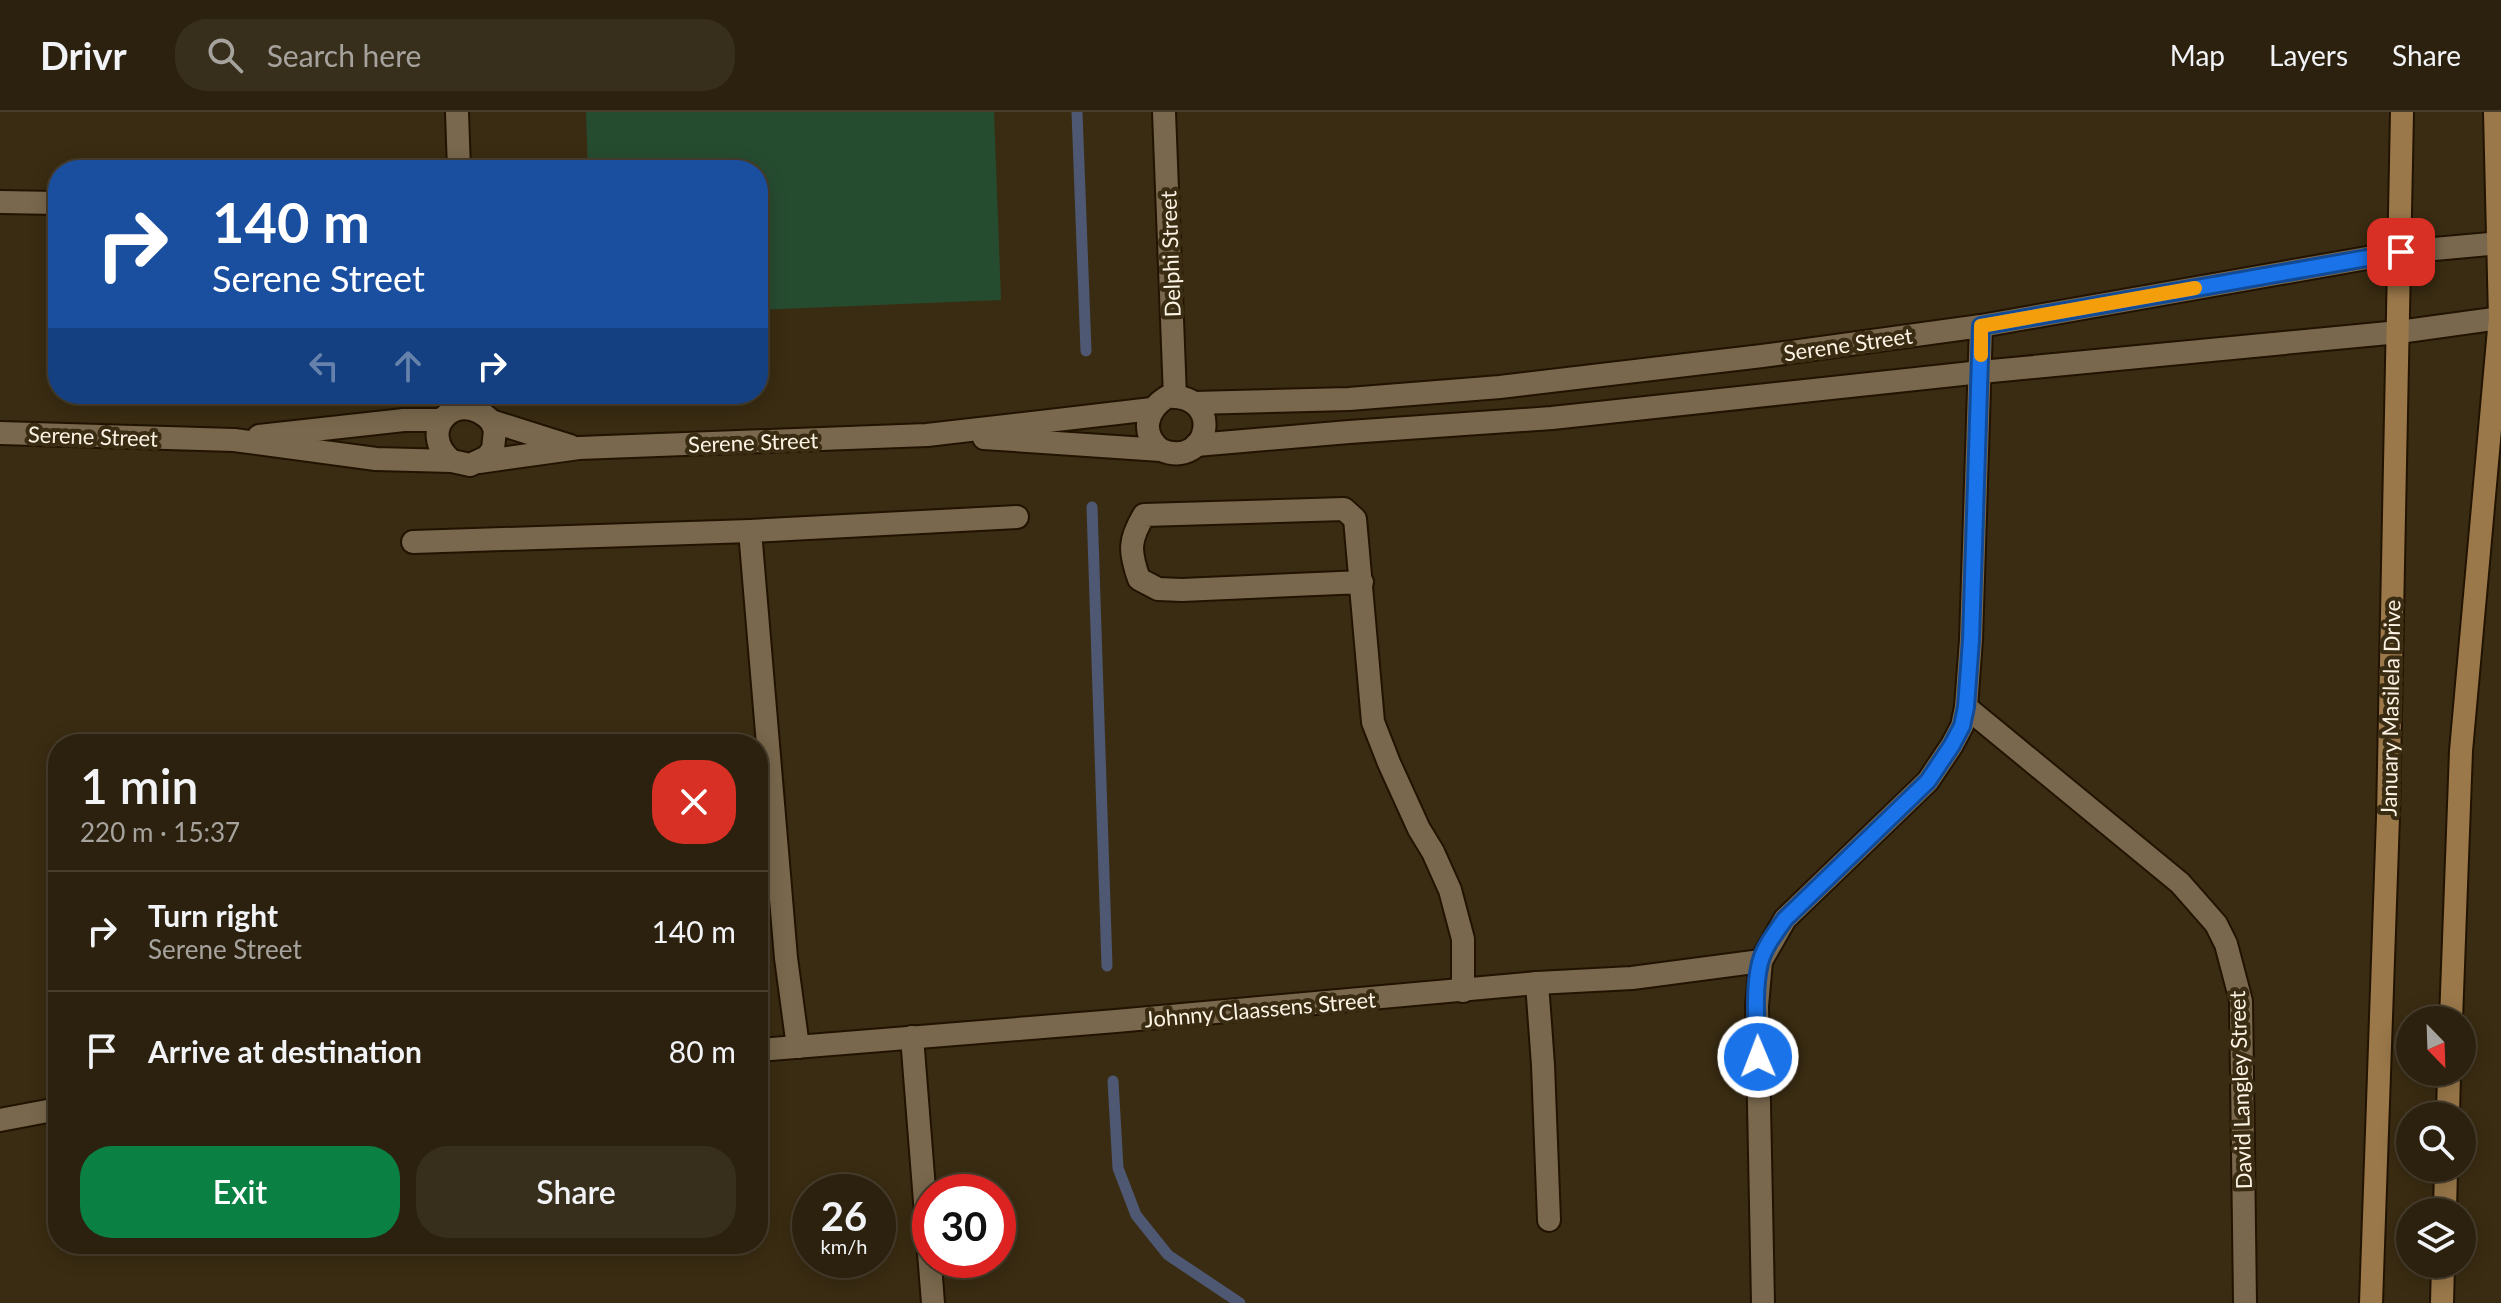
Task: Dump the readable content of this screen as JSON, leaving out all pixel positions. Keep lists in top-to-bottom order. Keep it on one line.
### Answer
{"streets":{"main road":["January Masilela Drive"],"street":["Delphi Street","Serene Street","Johnny Claassens Street","David Langley Street"]},"crossings":[["Delphi Street","Serene Street"],["Serene Street","January Masilela Drive"]],"north":"bottom right","page":{"header":"Drivr","search":"Search here","nav":["Map","Layers","Share"],"turn":["140 m","Serene Street"],"heading":["1 min","220 m · 15:37"],"list":[{"name":"Turn right","note":"Serene Street","value":"140 m"},{"name":"Arrive at destination","value":"80 m"}],"buttons":["Exit","Share"],"speed":"26 km/h","limit":"30"}}
